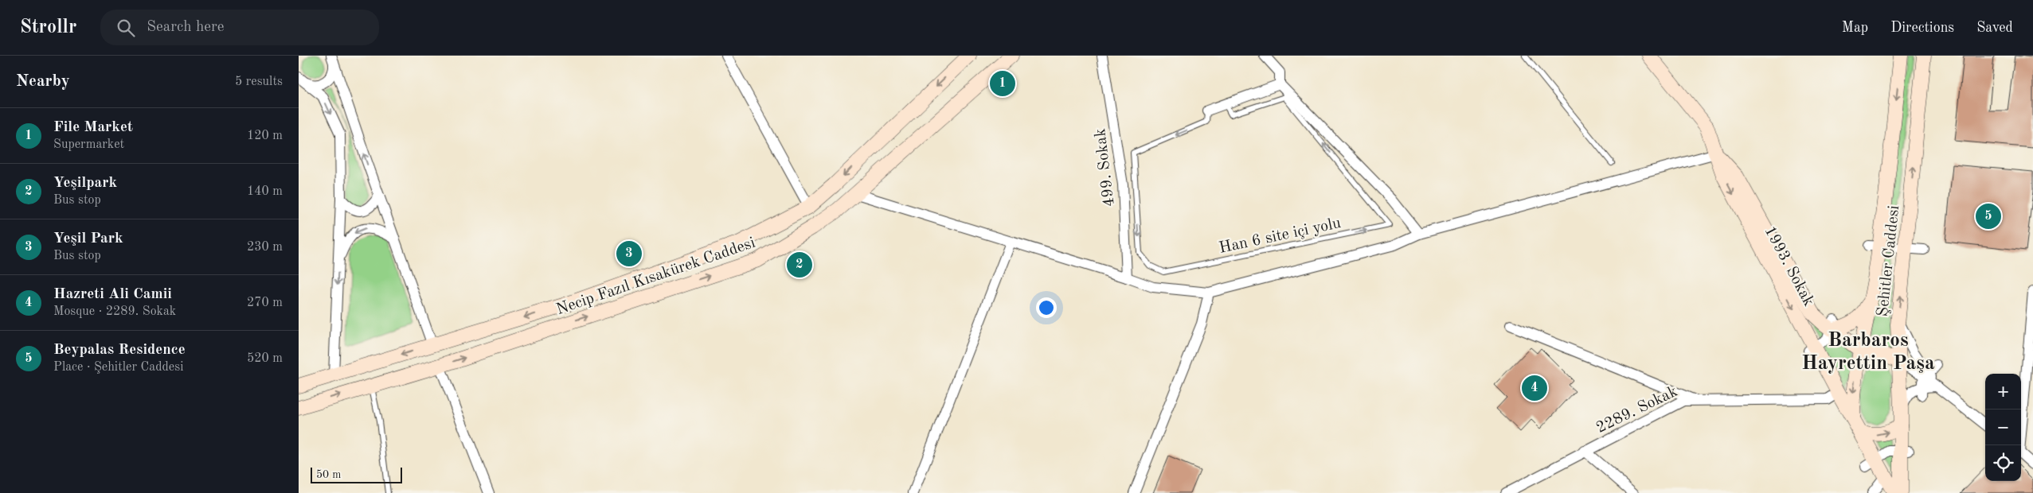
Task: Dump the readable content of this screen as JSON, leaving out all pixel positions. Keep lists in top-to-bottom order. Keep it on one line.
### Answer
{"streets":{"main road":["Şehitler Caddesi","1993. Sokak","Necip Fazıl Kısakürek Caddesi"],"street":["499. Sokak","2289. Sokak"],"lane":["Han 6 site içi yolu"]},"crossings":[["Şehitler Caddesi","1993. Sokak"],["1993. Sokak","2289. Sokak"]],"districts":["Barbaros Hayrettin Paşa"],"scale_bar":"50 m","page":{"header":"Strollr","search":"Search here","nav":["Map","Directions","Saved"],"heading":["Nearby","5 results"],"pins":["1","5","3","2","4"],"list":[{"mark":"1","name":"File Market","note":"Supermarket","value":"120 m"},{"mark":"2","name":"Yeşilpark","note":"Bus stop","value":"140 m"},{"mark":"3","name":"Yeşil Park","note":"Bus stop","value":"230 m"},{"mark":"4","name":"Hazreti Ali Camii","note":"Mosque · 2289. Sokak","value":"270 m"},{"mark":"5","name":"Beypalas Residence","note":"Place · Şehitler Caddesi","value":"520 m"}],"map_buttons":["+","−"],"scale":"50 m"}}
